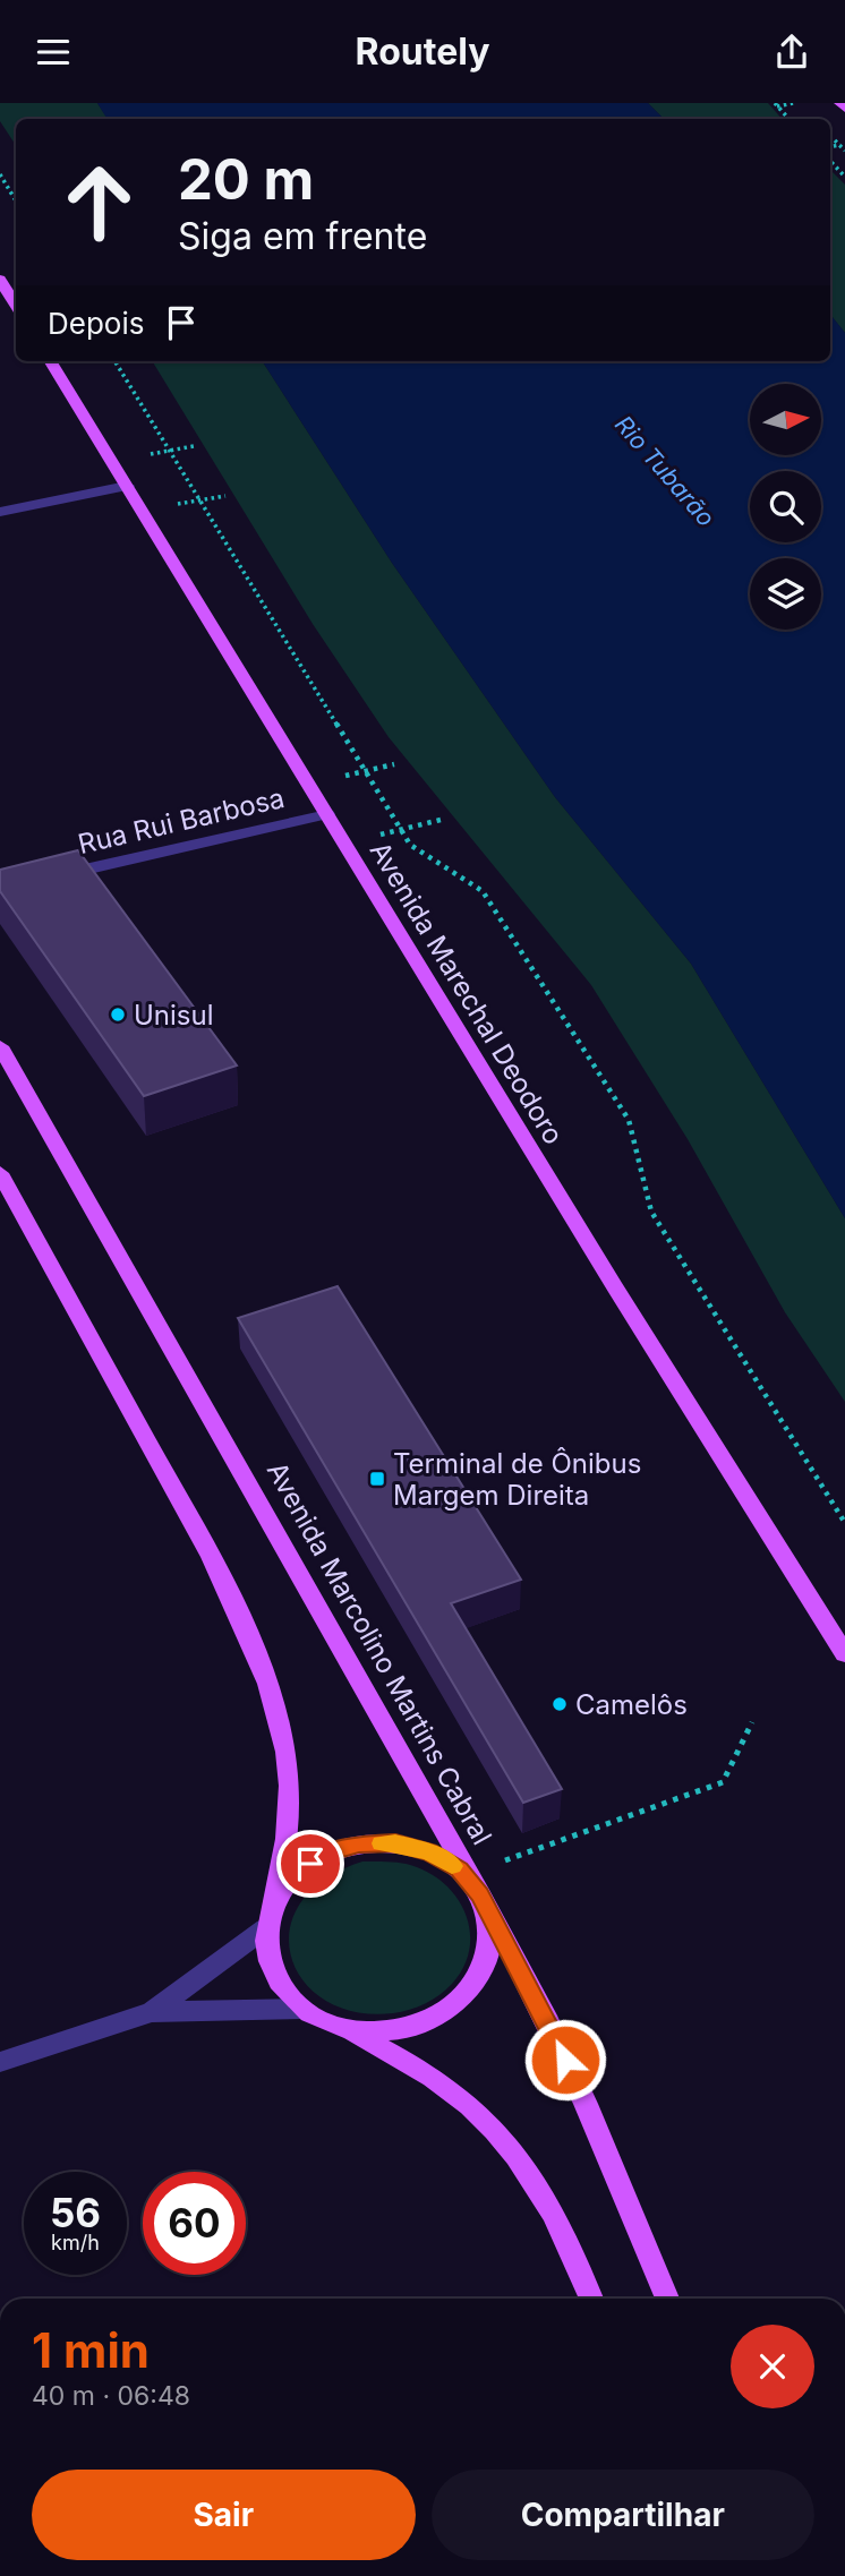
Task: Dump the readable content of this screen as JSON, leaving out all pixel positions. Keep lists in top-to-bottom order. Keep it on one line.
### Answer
{"streets":{"main road":["Avenida Marechal Deodoro","Avenida Marcolino Martins Cabral"],"street":["Rua Rui Barbosa"]},"crossings":[["Rua Rui Barbosa","Avenida Marechal Deodoro"]],"water":["Rio Tubarão"],"places":{"other":["Unisul","Camelôs"],"transit":["Terminal de Ônibus Margem Direita"]},"north":"right","page":{"header":"Routely","turn":["20 m","Siga em frente"],"then":"Depois","speed":"56 km/h","limit":"60","heading":["1 min","40 m · 06:48"],"buttons":["Sair","Compartilhar"]}}
